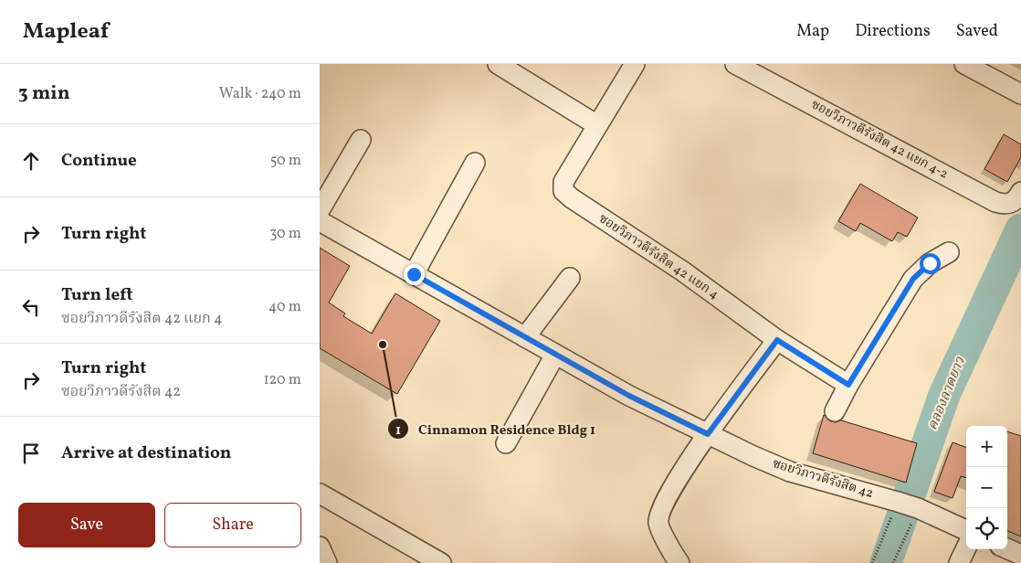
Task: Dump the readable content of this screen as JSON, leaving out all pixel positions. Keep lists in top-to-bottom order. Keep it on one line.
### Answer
{"streets":{"street":["ซอยวิภาวดีรังสิต 42 แยก 4-2","ซอยวิภาวดีรังสิต 42 แยก 4","ซอยวิภาวดีรังสิต 42"]},"water":["คลองลาดยาว"],"places":["Cinnamon Residence Bldg 1"],"page":{"header":"Mapleaf","nav":["Map","Directions","Saved"],"heading":["3 min","Walk · 240 m"],"list":[["Continue","50 m"],["Turn right","30 m"],["Turn left","ซอยวิภาวดีรังสิต 42 แยก 4","40 m"],["Turn right","ซอยวิภาวดีรังสิต 42","120 m"],"Arrive at destination"],"map_buttons":["+","−"],"buttons":["Save","Share"]}}
